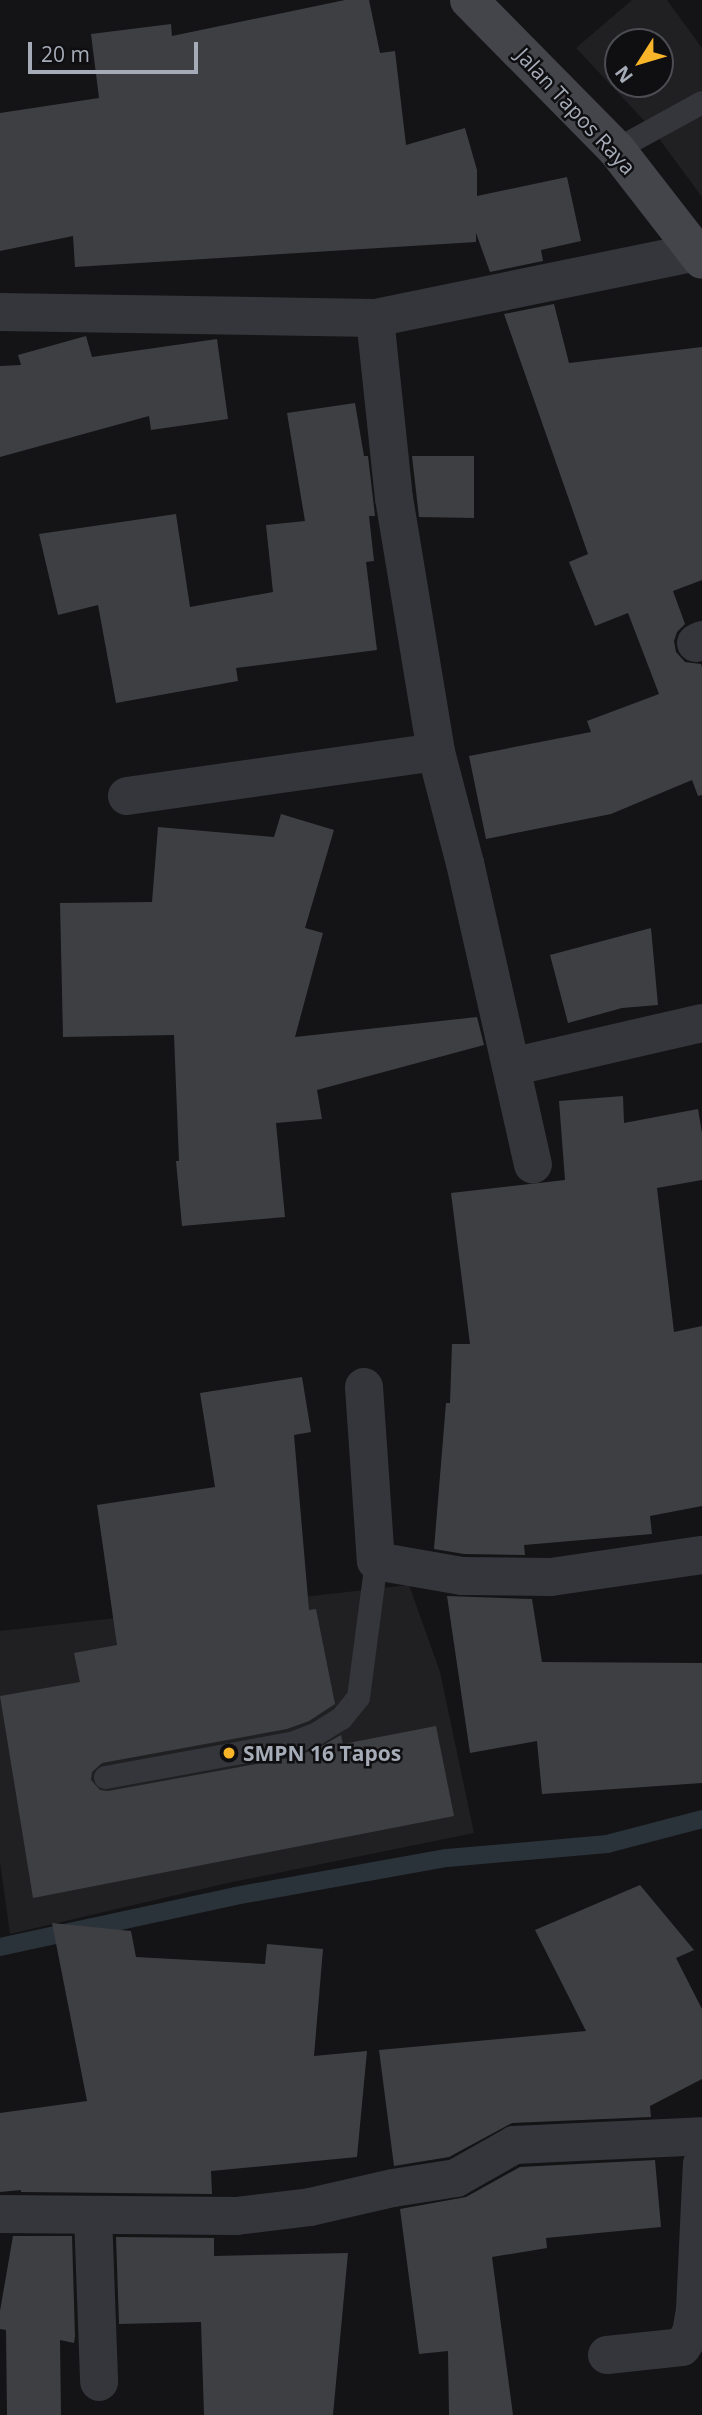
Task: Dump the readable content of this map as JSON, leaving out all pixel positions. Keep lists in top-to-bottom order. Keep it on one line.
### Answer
{"streets":{"main road":["Jalan Tapos Raya"]},"places":["SMPN 16 Tapos"],"scale_bar":"20 m","north":"bottom left"}
